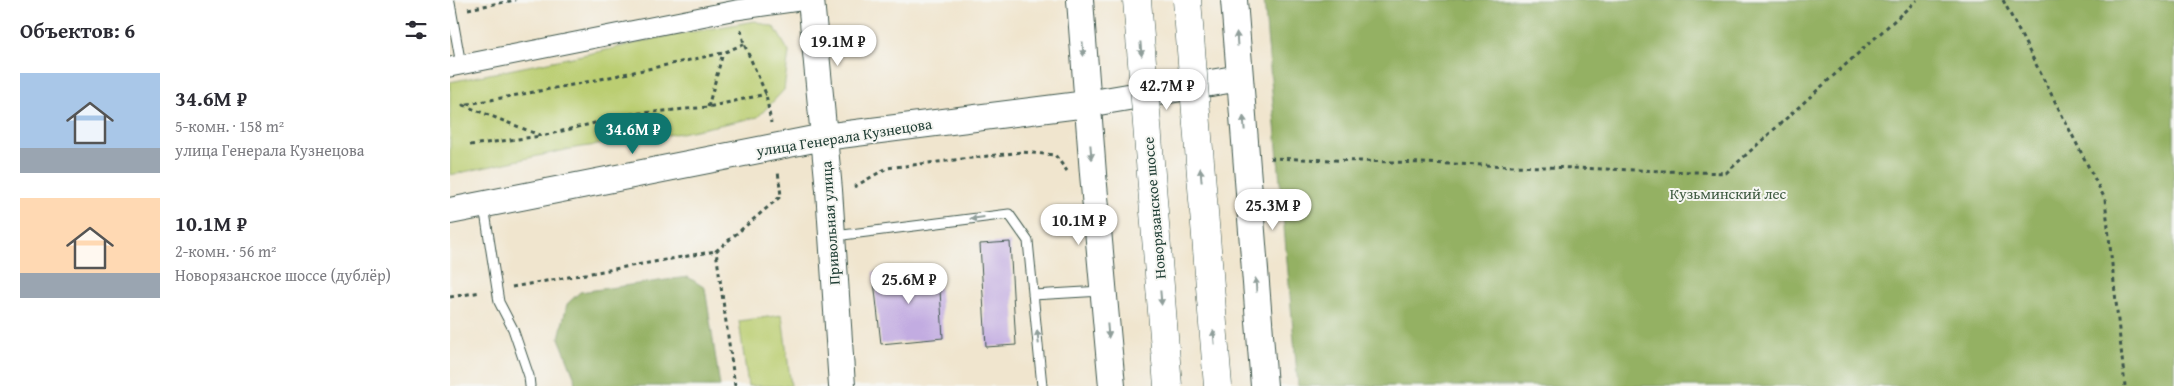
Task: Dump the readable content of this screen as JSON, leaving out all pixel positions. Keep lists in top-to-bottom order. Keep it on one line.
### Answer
{"streets":{"highway":["Новорязанское шоссе"],"main road":["улица Генерала Кузнецова","Привольная улица"]},"crossings":[["улица Генерала Кузнецова","Привольная улица"]],"parks":["Кузьминский лес"],"page":{"heading":"Объектов: 6","price":["19.1M ₽","42.7M ₽","34.6M ₽","25.3M ₽","10.1M ₽","25.6M ₽"],"list":[{"name":"34.6M ₽","note":"5-комн. · 158 m² · улица Генерала Кузнецова"},{"name":"10.1M ₽","note":"2-комн. · 56 m² · Новорязанское шоссе (дублёр)"}]}}
